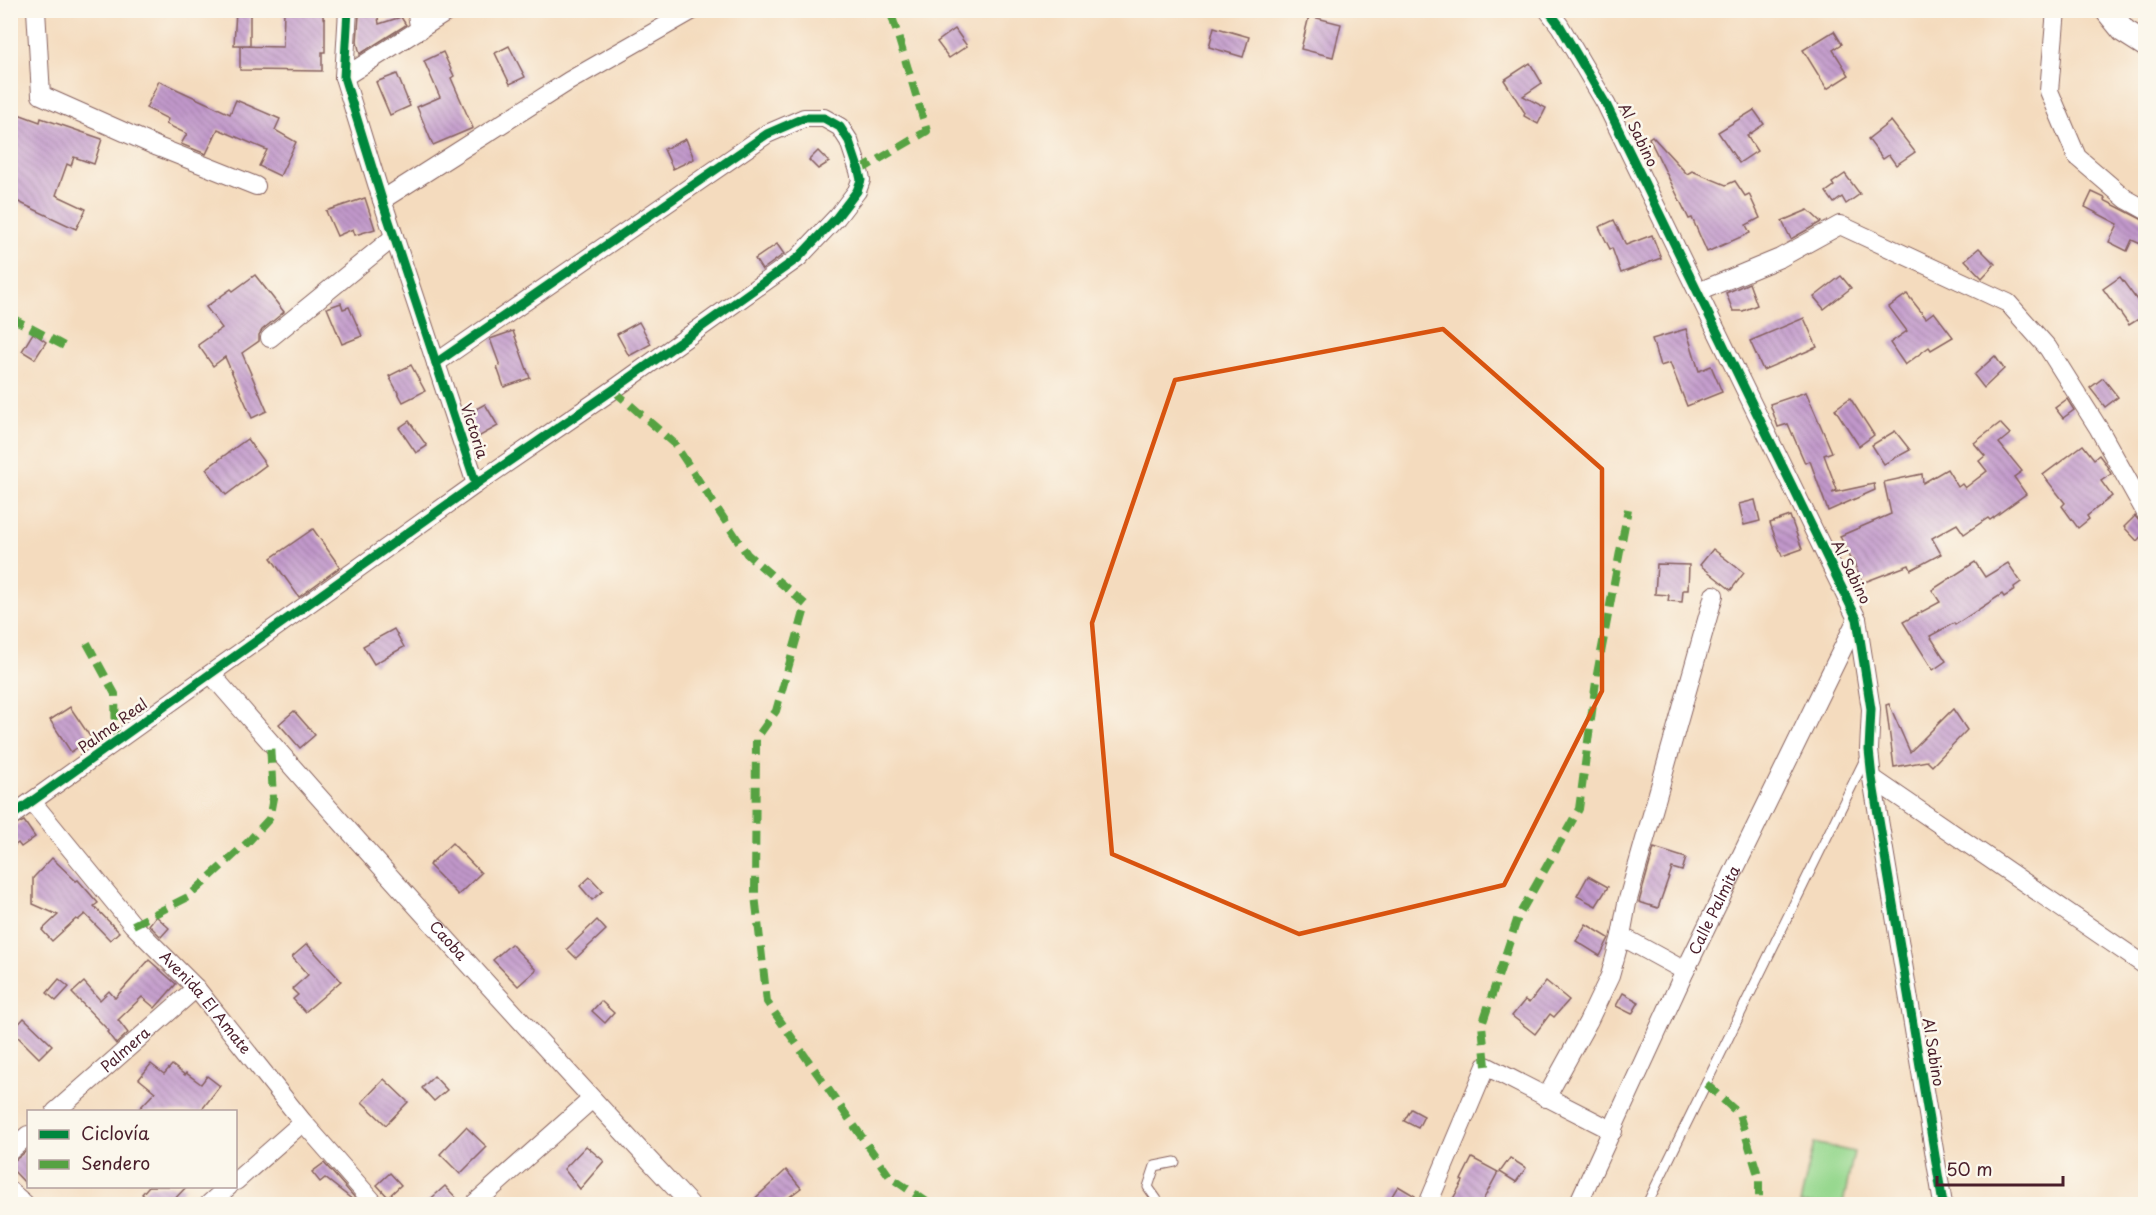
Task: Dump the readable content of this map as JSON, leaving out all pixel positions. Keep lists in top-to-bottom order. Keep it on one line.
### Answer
{"streets":{"street":["Al Sabino","Victoria","Palma Real","Calle Palmita","Caoba","Avenida El Amate","Palmera"]},"crossings":[["Al Sabino","Calle Palmita"],["Palma Real","Caoba"],["Palma Real","Avenida El Amate"],["Avenida El Amate","Palmera"]],"legend":["Ciclovía","Sendero"],"scale_bar":"50 m"}
